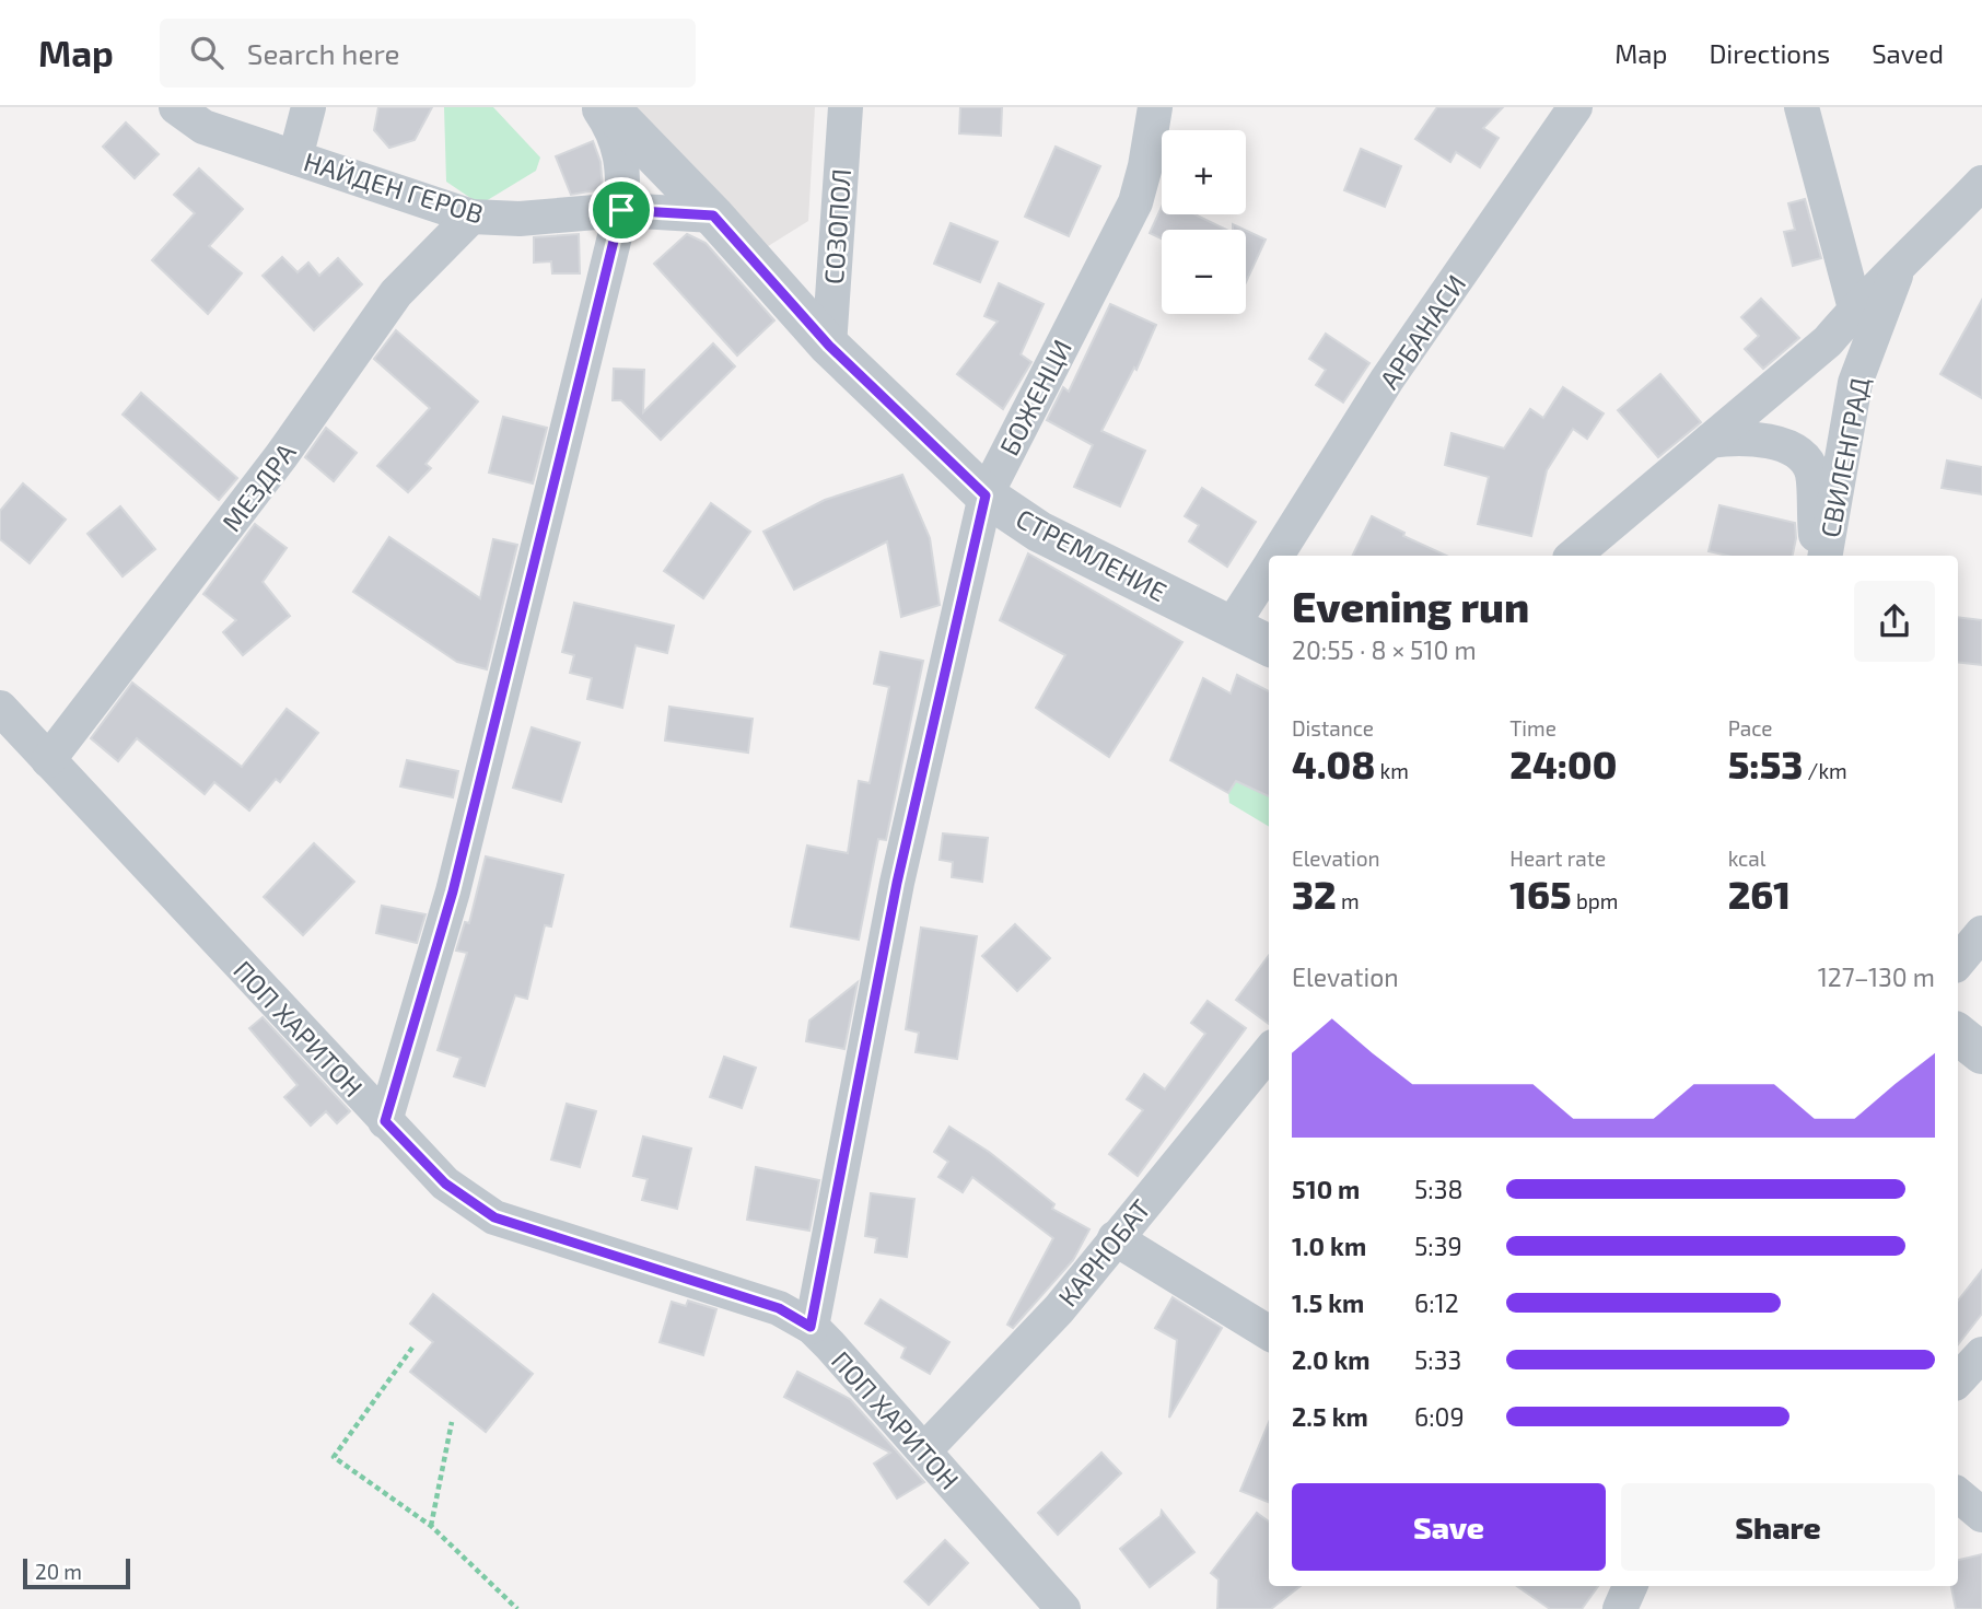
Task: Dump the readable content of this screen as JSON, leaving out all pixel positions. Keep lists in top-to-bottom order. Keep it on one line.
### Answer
{"streets":{"street":["НАЙДЕН ГЕРОВ","СОЗОПОЛ","АРБАНАСИ","БОЖЕНЦИ","СВИЛЕНГРАД","МЕЗДРА","СТРЕМЛЕНИЕ","ПОП ХАРИТОН","КАРНОБАТ"]},"crossings":[["НАЙДЕН ГЕРОВ","МЕЗДРА"],["НАЙДЕН ГЕРОВ","СТРЕМЛЕНИЕ"],["СОЗОПОЛ","СТРЕМЛЕНИЕ"],["АРБАНАСИ","СТРЕМЛЕНИЕ"],["БОЖЕНЦИ","СТРЕМЛЕНИЕ"],["БОЖЕНЦИ","ПОП ХАРИТОН"],["МЕЗДРА","ПОП ХАРИТОН"],["ПОП ХАРИТОН","КАРНОБАТ"]],"scale_bar":"20 m","page":{"header":"Map","search":"Search here","nav":["Map","Directions","Saved"],"map_buttons":["+","−"],"heading":["Evening run","20:55 · 8 × 510 m"],"stats":[["Distance","4.08 km"],["Time","24:00"],["Pace","5:53 /km"],["Elevation","32 m"],["Heart rate","165 bpm"],["kcal","261"]],"chart":["Elevation","127–130 m"],"list":[{"name":"510 m","note":"5:38"},{"name":"1.0 km","note":"5:39"},{"name":"1.5 km","note":"6:12"},{"name":"2.0 km","note":"5:33"},{"name":"2.5 km","note":"6:09"}],"buttons":["Save","Share"],"scale":"20 m"}}
